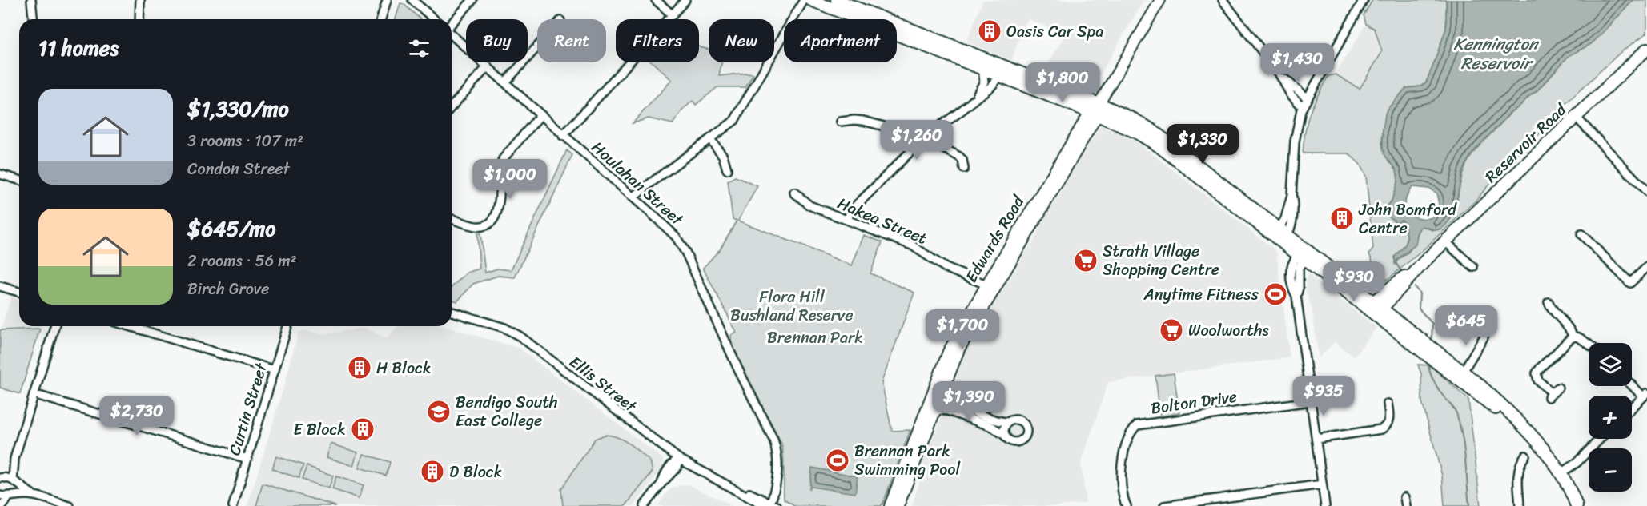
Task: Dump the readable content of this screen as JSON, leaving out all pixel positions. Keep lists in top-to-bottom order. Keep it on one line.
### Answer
{"streets":{"main road":["Reservoir Road"],"street":["Houlahan Street","Hakea Street","Edwards Road","Ellis Street","Bolton Drive","Curtin Street"]},"crossings":[["Houlahan Street","Ellis Street"],["Hakea Street","Edwards Road"]],"water":["Kennington Reservoir"],"parks":["Flora Hill Bushland Reserve","Brennan Park"],"places":{"building":["Oasis Car Spa","John Bomford Centre","H Block","E Block","D Block"],"supermarket":["Strath Village Shopping Centre","Woolworths"],"sports":["Anytime Fitness","Brennan Park Swimming Pool"],"school or university":["Bendigo South East College"]},"page":{"chip":["Buy","Rent","Filters","New","Apartment"],"heading":"11 homes","price":["$1,430","$1,800","$1,260","$1,330","$1,000","$930","$645","$1,700","$935","$1,390","$2,730"],"list":[{"name":"$1,330/mo","note":"3 rooms · 107 m² · Condon Street"},{"name":"$645/mo","note":"2 rooms · 56 m² · Birch Grove"}],"map_buttons":["+","−"]}}
